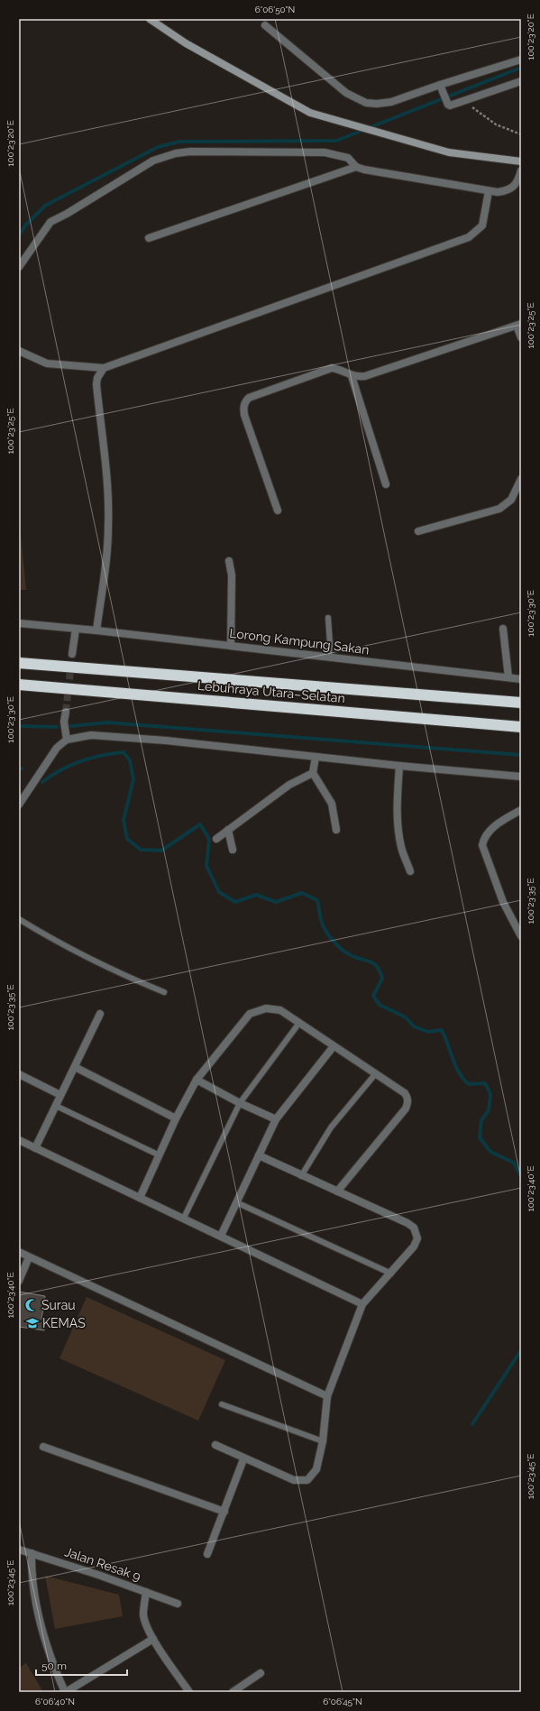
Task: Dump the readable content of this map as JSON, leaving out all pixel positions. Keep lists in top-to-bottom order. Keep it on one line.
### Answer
{"streets":{"highway":["Lebuhraya Utara–Selatan"],"street":["Lorong Kampung Sakan","Jalan Resak 9"]},"places":{"mosque":["Surau"],"school or university":["KEMAS"]},"scale_bar":"50 m","coordinates":["6°06'50\"N","100°23'20\"E","100°23'25\"E","100°23'30\"E","100°23'35\"E","100°23'40\"E","100°23'45\"E","6°06'40\"N","6°06'45\"N"]}
